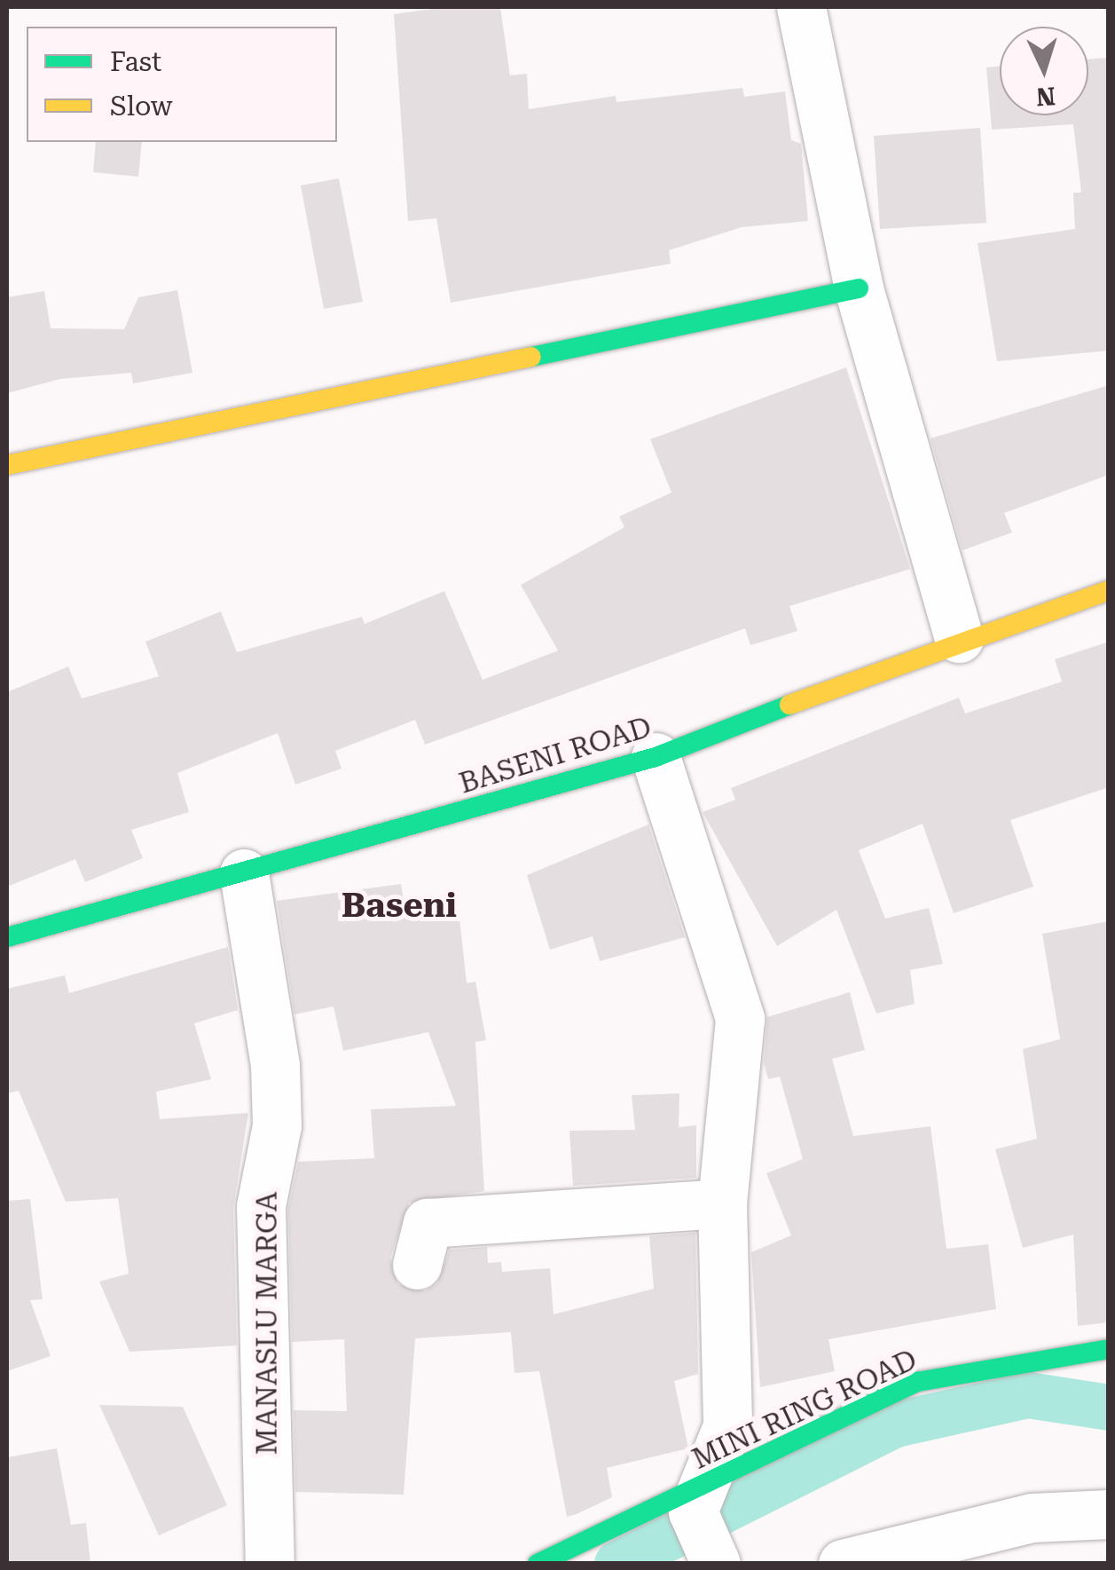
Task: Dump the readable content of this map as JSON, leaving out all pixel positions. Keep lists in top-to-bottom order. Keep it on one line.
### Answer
{"streets":{"street":["BASENI ROAD","MANASLU MARGA","MINI RING ROAD"]},"crossings":[["BASENI ROAD","MANASLU MARGA"]],"districts":["Baseni"],"legend":["Fast","Slow"],"north":"bottom"}
